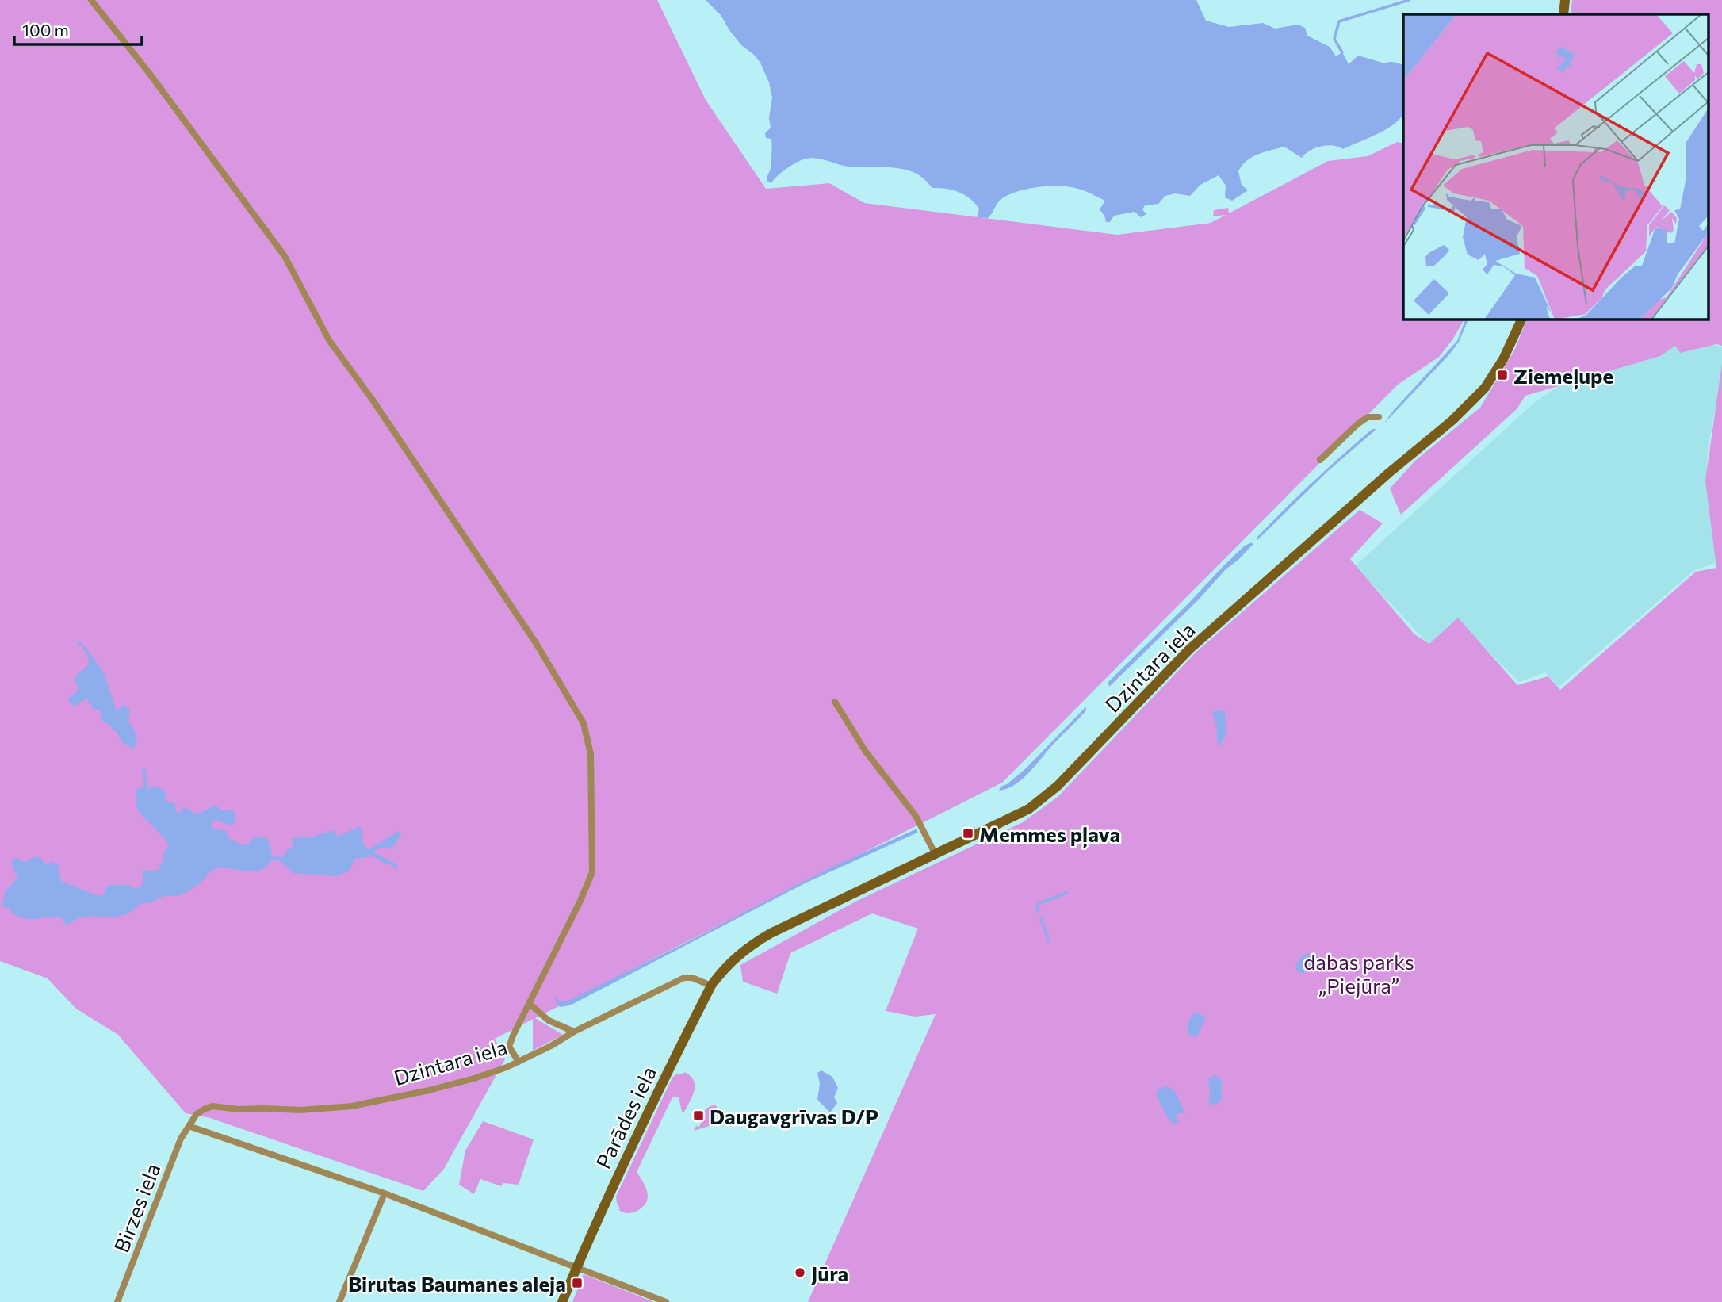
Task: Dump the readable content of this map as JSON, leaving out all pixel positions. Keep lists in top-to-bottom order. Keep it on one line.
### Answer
{"streets":{"street":["Dzintara iela","Parādes iela","Birzes iela"]},"crossings":[["Dzintara iela","Parādes iela"],["Dzintara iela","Birzes iela"]],"parks":["dabas parks „Piejūra”"],"places":{"transit":["Ziemeļupe","Memmes pļava","Daugavgrīvas D/P","Birutas Baumanes aleja"],"other":["Jūra"]},"scale_bar":"100 m"}
